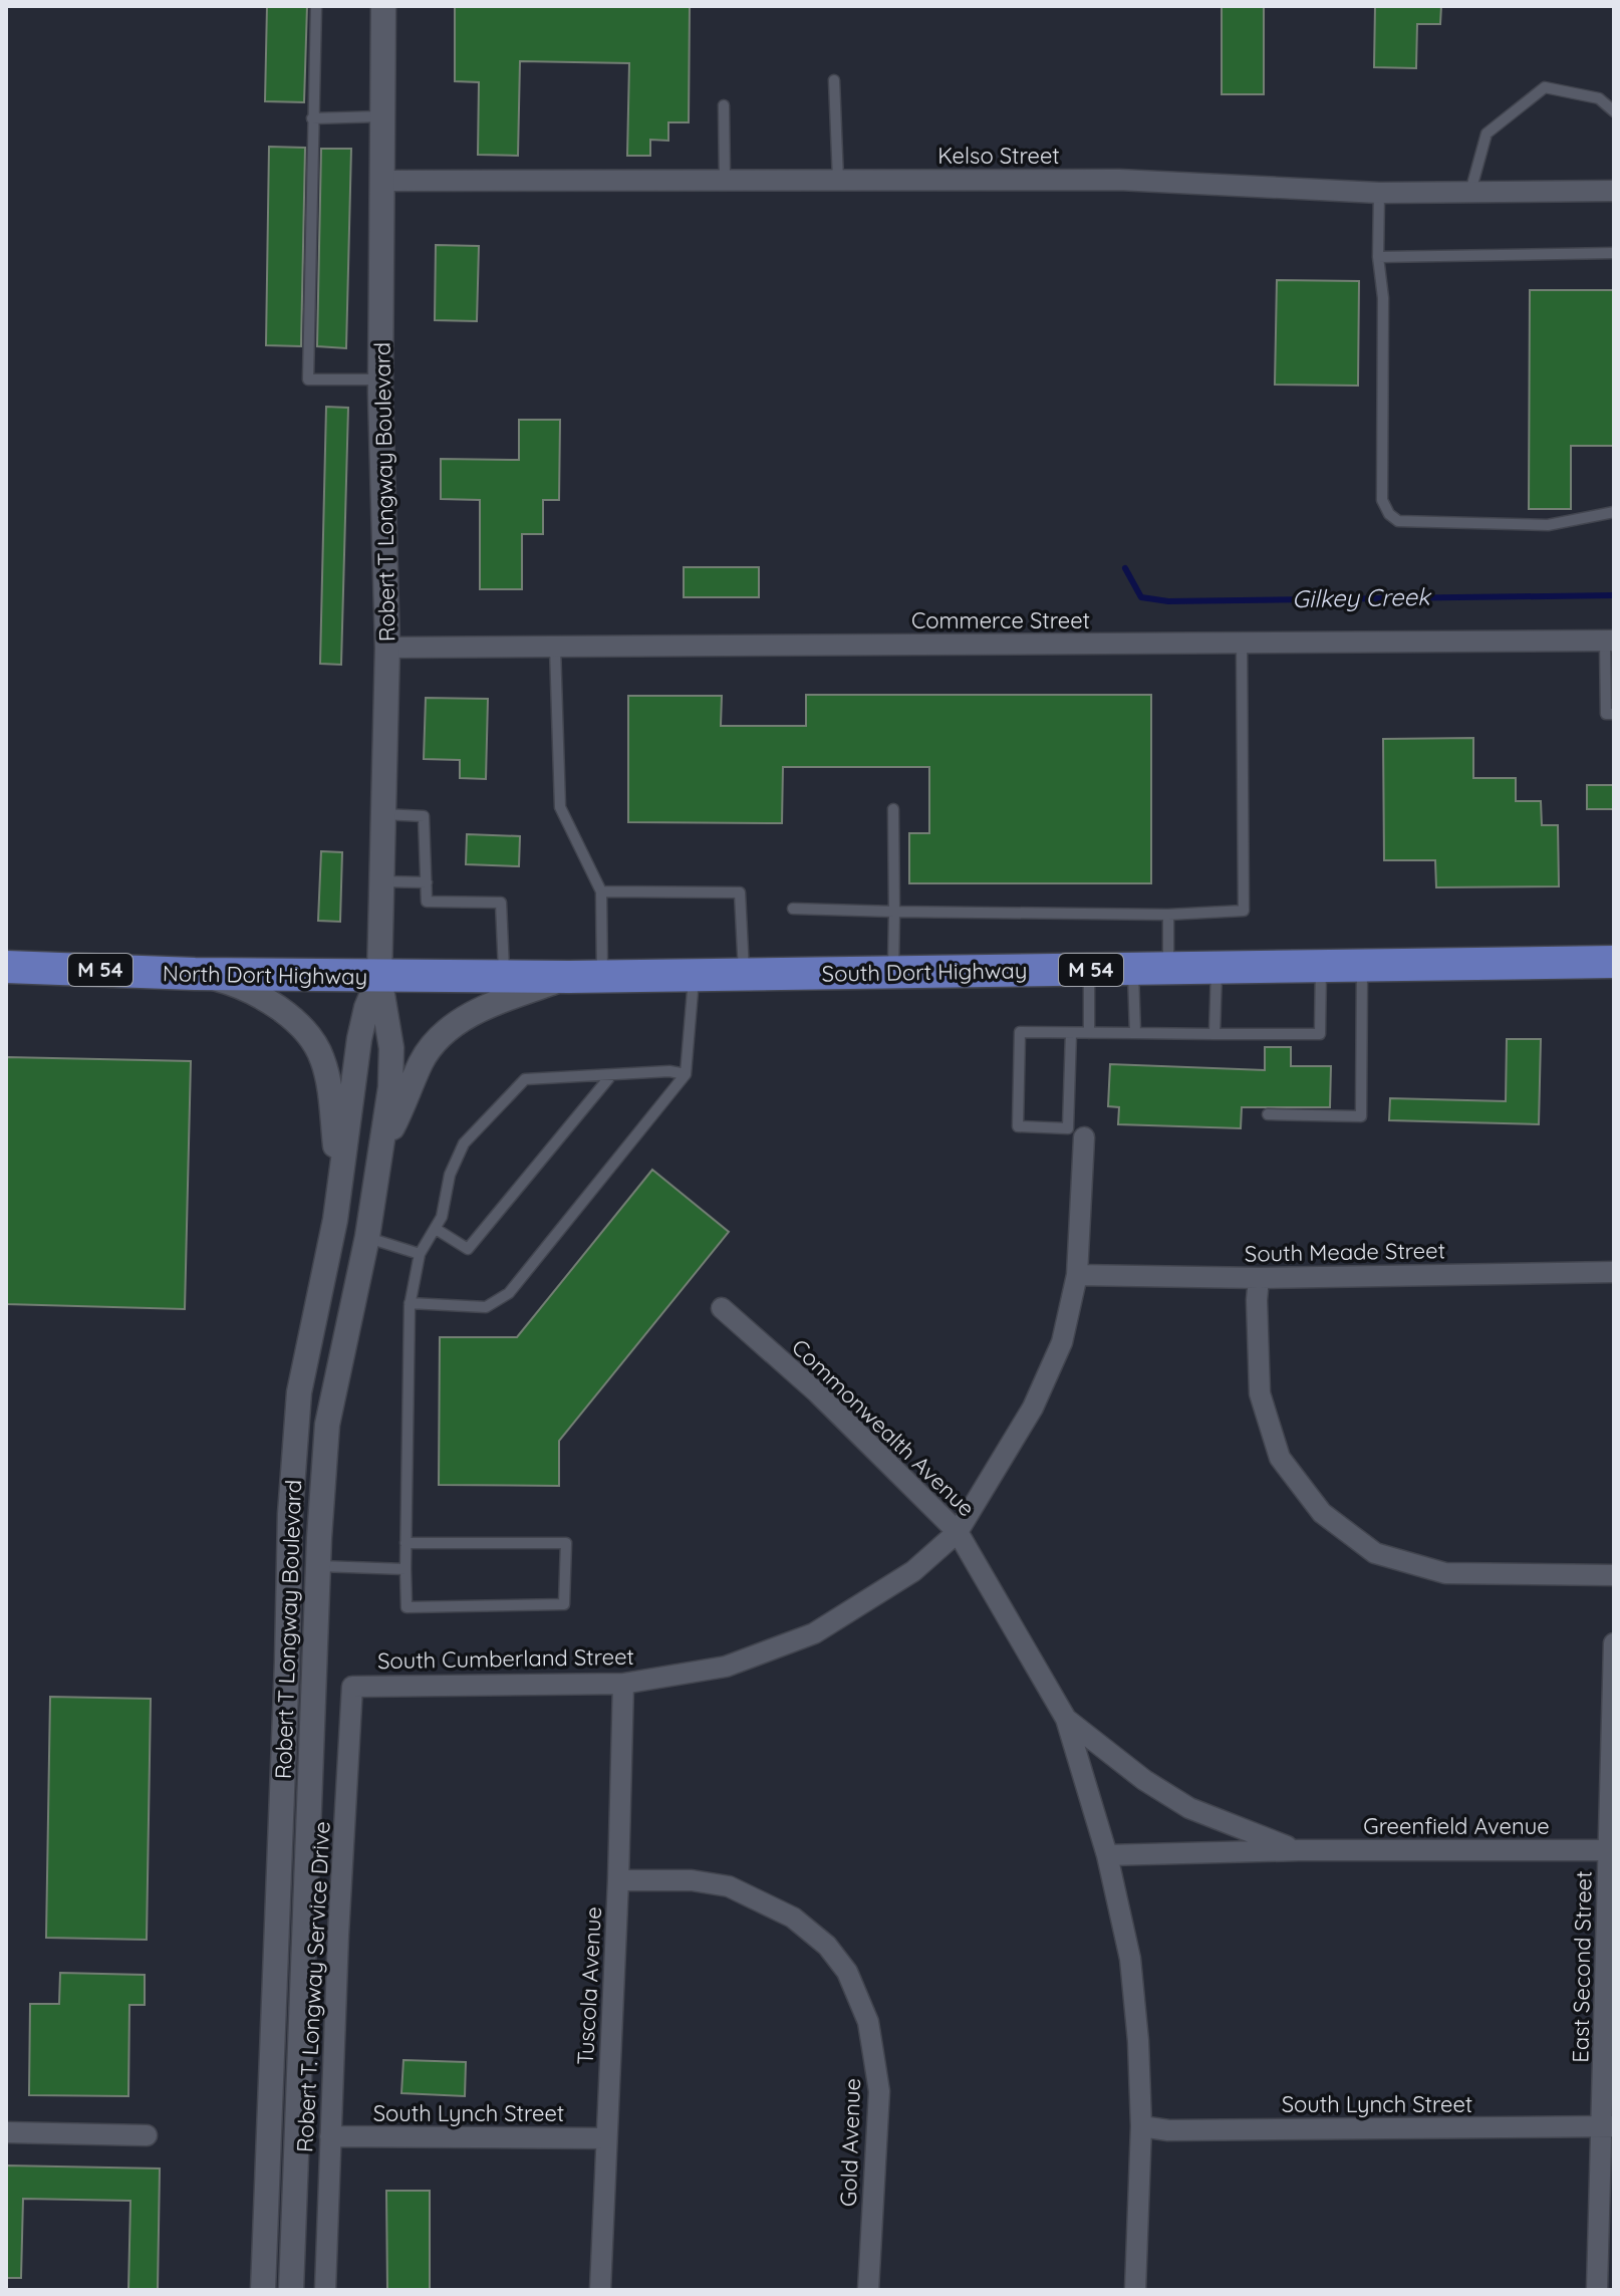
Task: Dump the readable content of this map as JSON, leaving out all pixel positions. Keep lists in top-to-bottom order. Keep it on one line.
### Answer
{"streets":{"main road":["M 54","South Dort Highway","North Dort Highway"],"street":["Kelso Street","Robert T Longway Boulevard","Commerce Street","South Meade Street","Commonwealth Avenue","South Cumberland Street","Greenfield Avenue","East Second Street","Tuscola Avenue","Robert T. Longway Service Drive","South Lynch Street","Gold Avenue"]},"crossings":[["Kelso Street","Robert T Longway Boulevard"],["Robert T Longway Boulevard","Commerce Street"],["Robert T Longway Boulevard","South Dort Highway"],["Robert T Longway Boulevard","North Dort Highway"],["South Dort Highway","North Dort Highway"],["South Meade Street","South Cumberland Street"],["Commonwealth Avenue","South Cumberland Street"],["Commonwealth Avenue","Greenfield Avenue"],["Commonwealth Avenue","South Lynch Street"],["South Cumberland Street","Tuscola Avenue"],["South Cumberland Street","Robert T. Longway Service Drive"],["Greenfield Avenue","East Second Street"],["East Second Street","South Lynch Street"],["Tuscola Avenue","South Lynch Street"],["Tuscola Avenue","Gold Avenue"],["Robert T. Longway Service Drive","South Lynch Street"]],"water":["Gilkey Creek"]}
